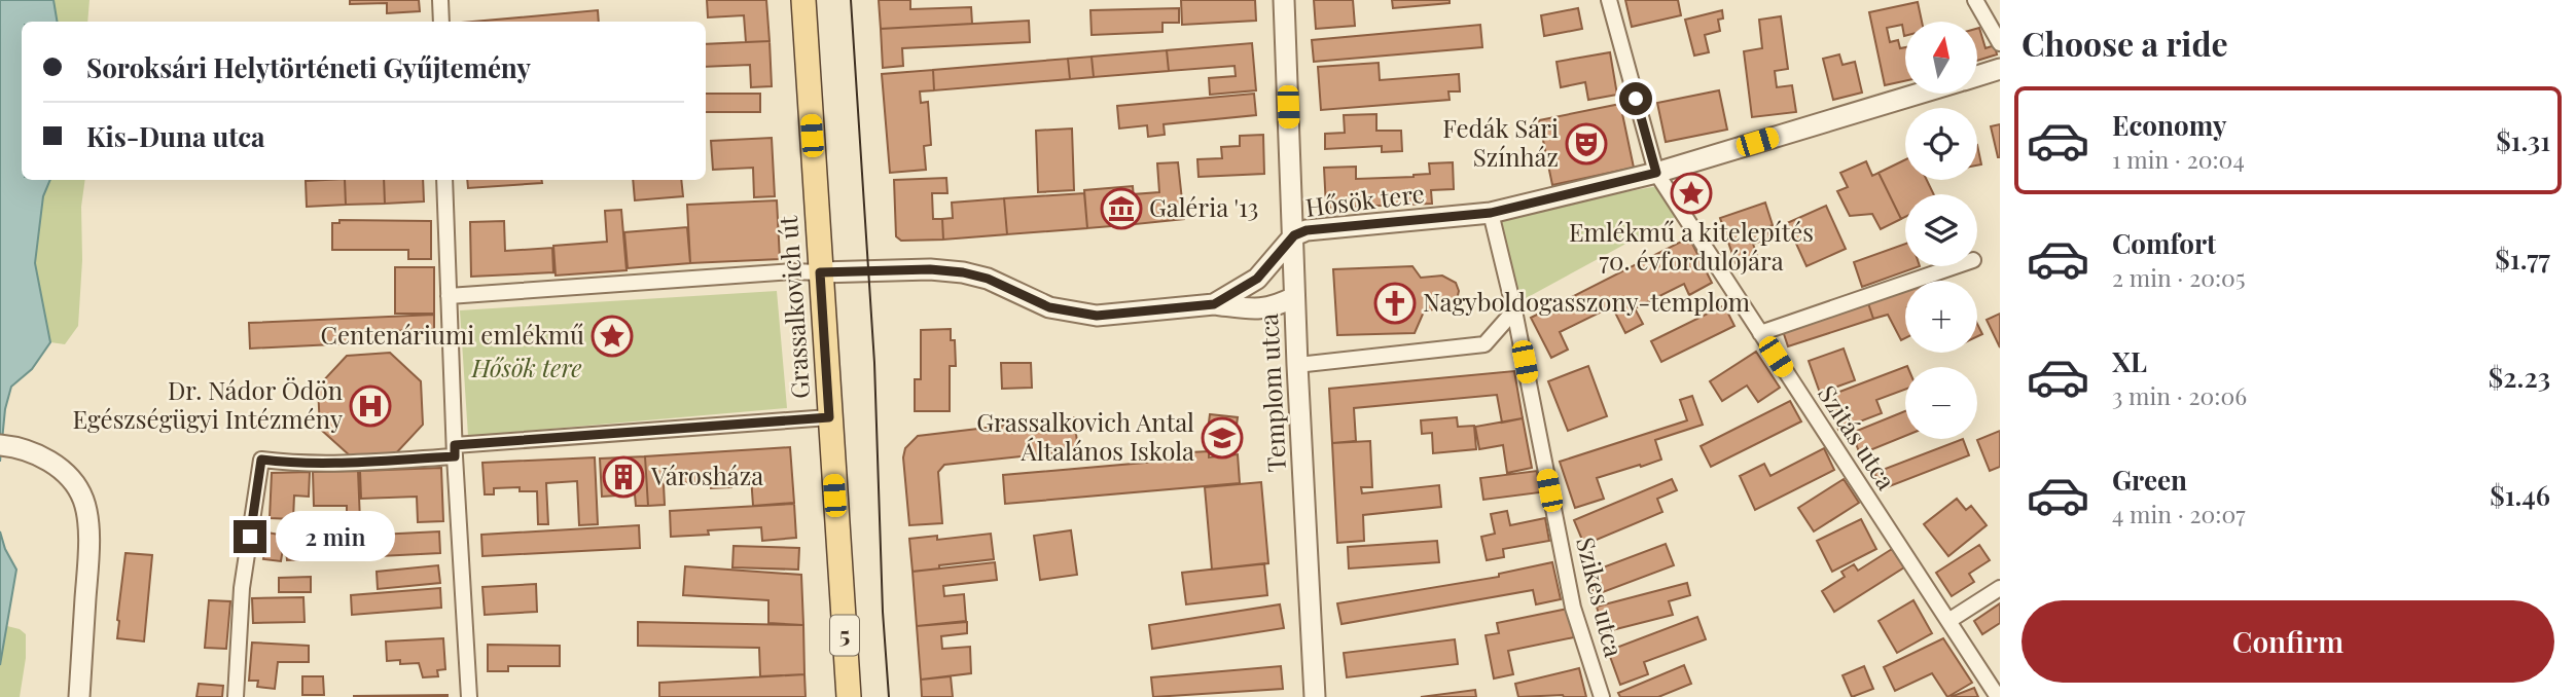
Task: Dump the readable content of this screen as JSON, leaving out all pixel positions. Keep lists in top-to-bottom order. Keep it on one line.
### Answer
{"streets":{"main road":["Grassalkovich út","5"],"street":["Hősök tere","Templom utca","Szitás utca","Szikes utca"]},"crossings":[["Hősök tere","Grassalkovich út"],["Hősök tere","Templom utca"],["Hősök tere","Szitás utca"],["Hősök tere","Szikes utca"]],"parks":["Hősök tere"],"places":{"theatre":["Fedák Sári Színház"],"place":["Emlékmű a kitelepítés 70. évfordulójára","Centenáriumi emlékmű"],"museum":["Galéria '13"],"church":["Nagyboldogasszony-templom"],"hospital":["Dr. Nádor Ödön Egészségügyi Intézmény"],"school or university":["Grassalkovich Antal Általános Iskola"],"building":["Városháza"]},"north":"top","page":{"heading":"Choose a ride","map_buttons":["+","−"],"banner":["Soroksári Helytörténeti Gyűjtemény","Kis-Duna utca"],"list":[{"name":"Economy","note":"1 min · 20:04","value":"$1.31"},{"name":"Comfort","note":"2 min · 20:05","value":"$1.77"},{"name":"XL","note":"3 min · 20:06","value":"$2.23"},{"name":"Green","note":"4 min · 20:07","value":"$1.46"}],"bubble":"2 min","buttons":"Confirm"}}
